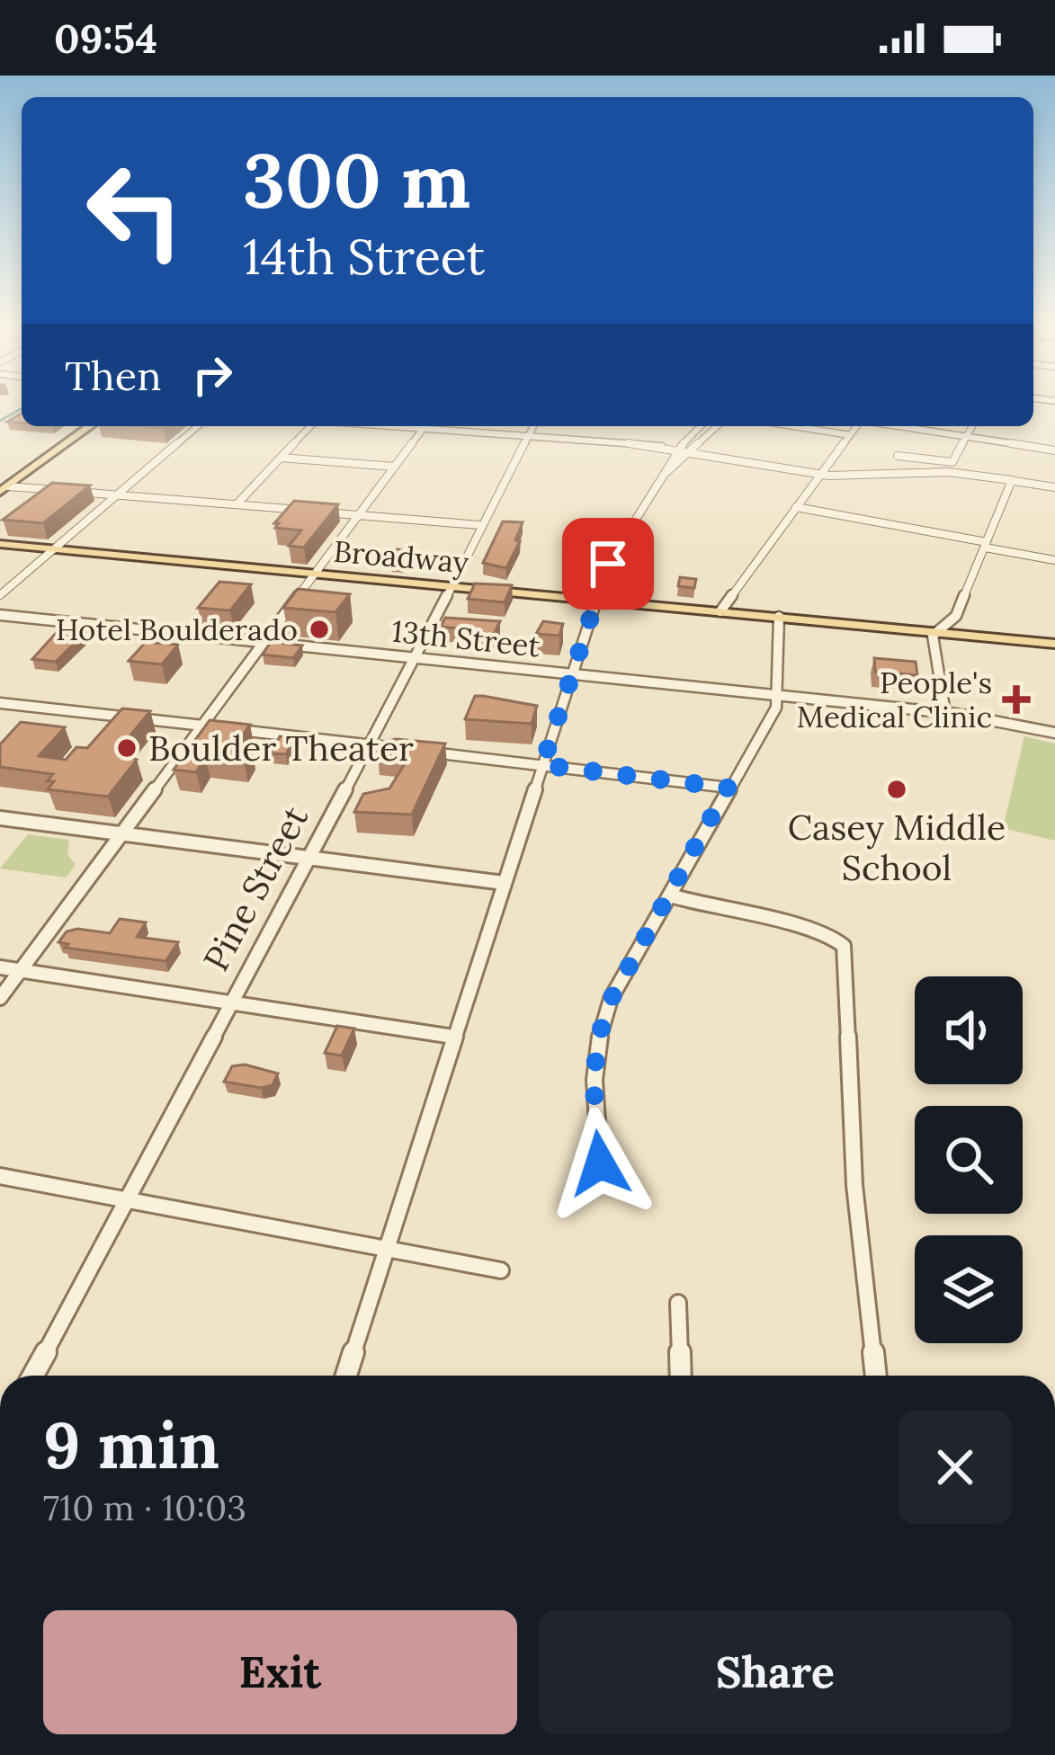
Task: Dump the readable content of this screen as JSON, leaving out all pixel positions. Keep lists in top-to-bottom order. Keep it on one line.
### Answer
{"streets":{"main road":["Broadway"],"street":["13th Street","Pine Street"]},"crossings":[["Broadway","Pine Street"],["13th Street","Pine Street"]],"places":{"other":["Hotel Boulderado","Boulder Theater","Casey Middle School"],"health":["People's Medical Clinic"]},"page":{"status":"09:54","turn":["300 m","14th Street"],"then":"Then","heading":["9 min","710 m · 10:03"],"buttons":["Exit","Share"]}}
